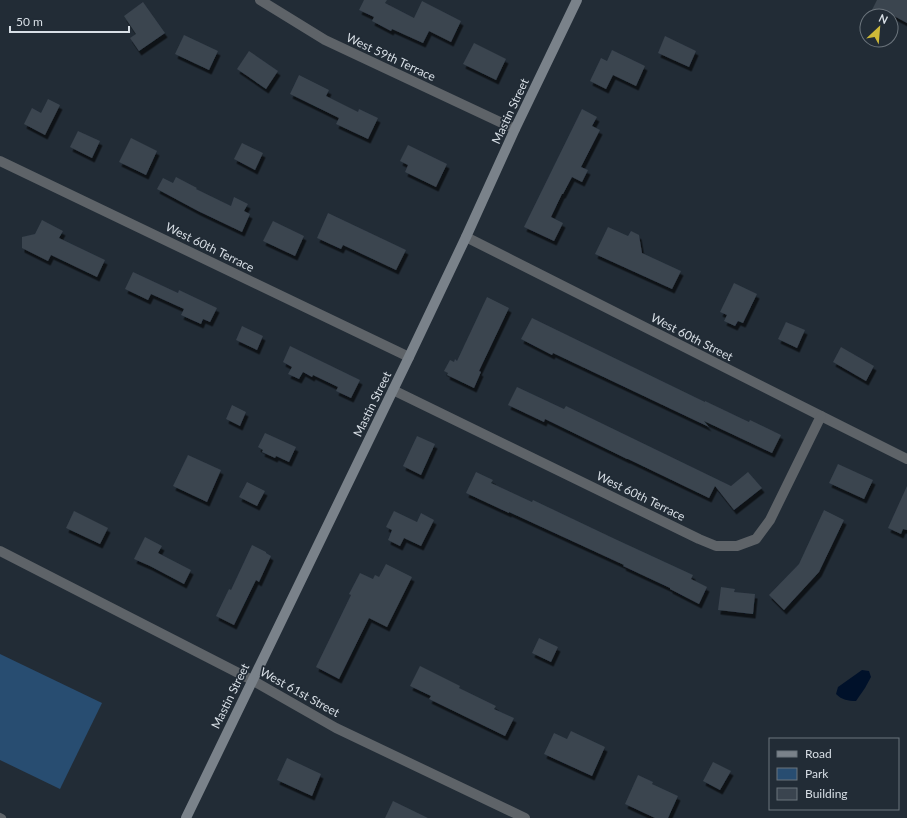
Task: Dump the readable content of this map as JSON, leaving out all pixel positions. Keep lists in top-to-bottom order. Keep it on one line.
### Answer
{"streets":{"street":["West 59th Terrace","Mastin Street","West 60th Terrace","West 60th Street","West 61st Street"]},"crossings":[["West 59th Terrace","Mastin Street"],["Mastin Street","West 60th Terrace"],["Mastin Street","West 60th Street"],["Mastin Street","West 61st Street"],["West 60th Terrace","West 60th Street"]],"legend":["Road","Park","Building"],"scale_bar":"50 m","north":"top right"}
